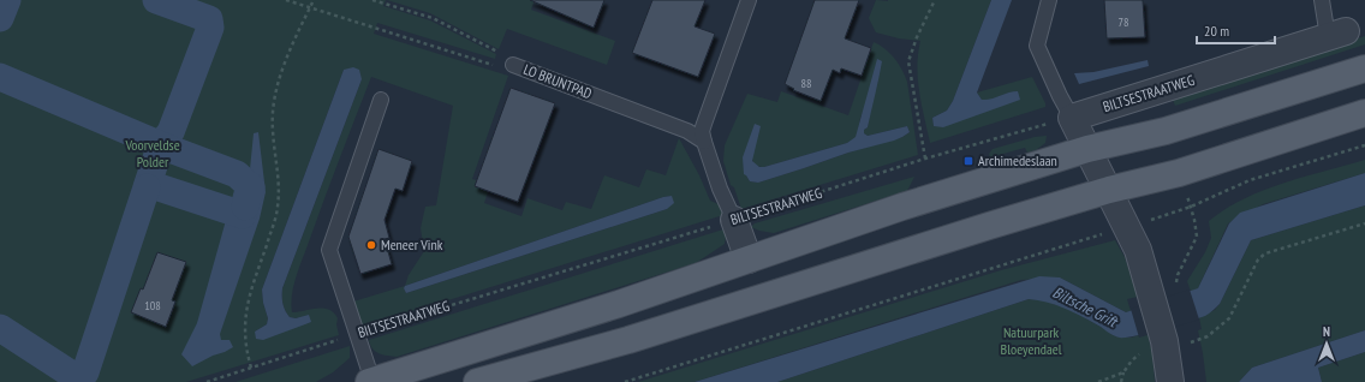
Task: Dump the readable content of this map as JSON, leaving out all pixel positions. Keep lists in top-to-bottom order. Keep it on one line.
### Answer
{"streets":{"street":["BILTSESTRAATWEG"],"lane":["LO BRUNTPAD"]},"water":["Biltsche Grift"],"parks":["Voorveldse Polder","Natuurpark Bloeyendael"],"places":{"transit":["Archimedeslaan"],"other":["Meneer Vink"]},"house_numbers":["78","88","108"],"scale_bar":"20 m","north":"top"}
